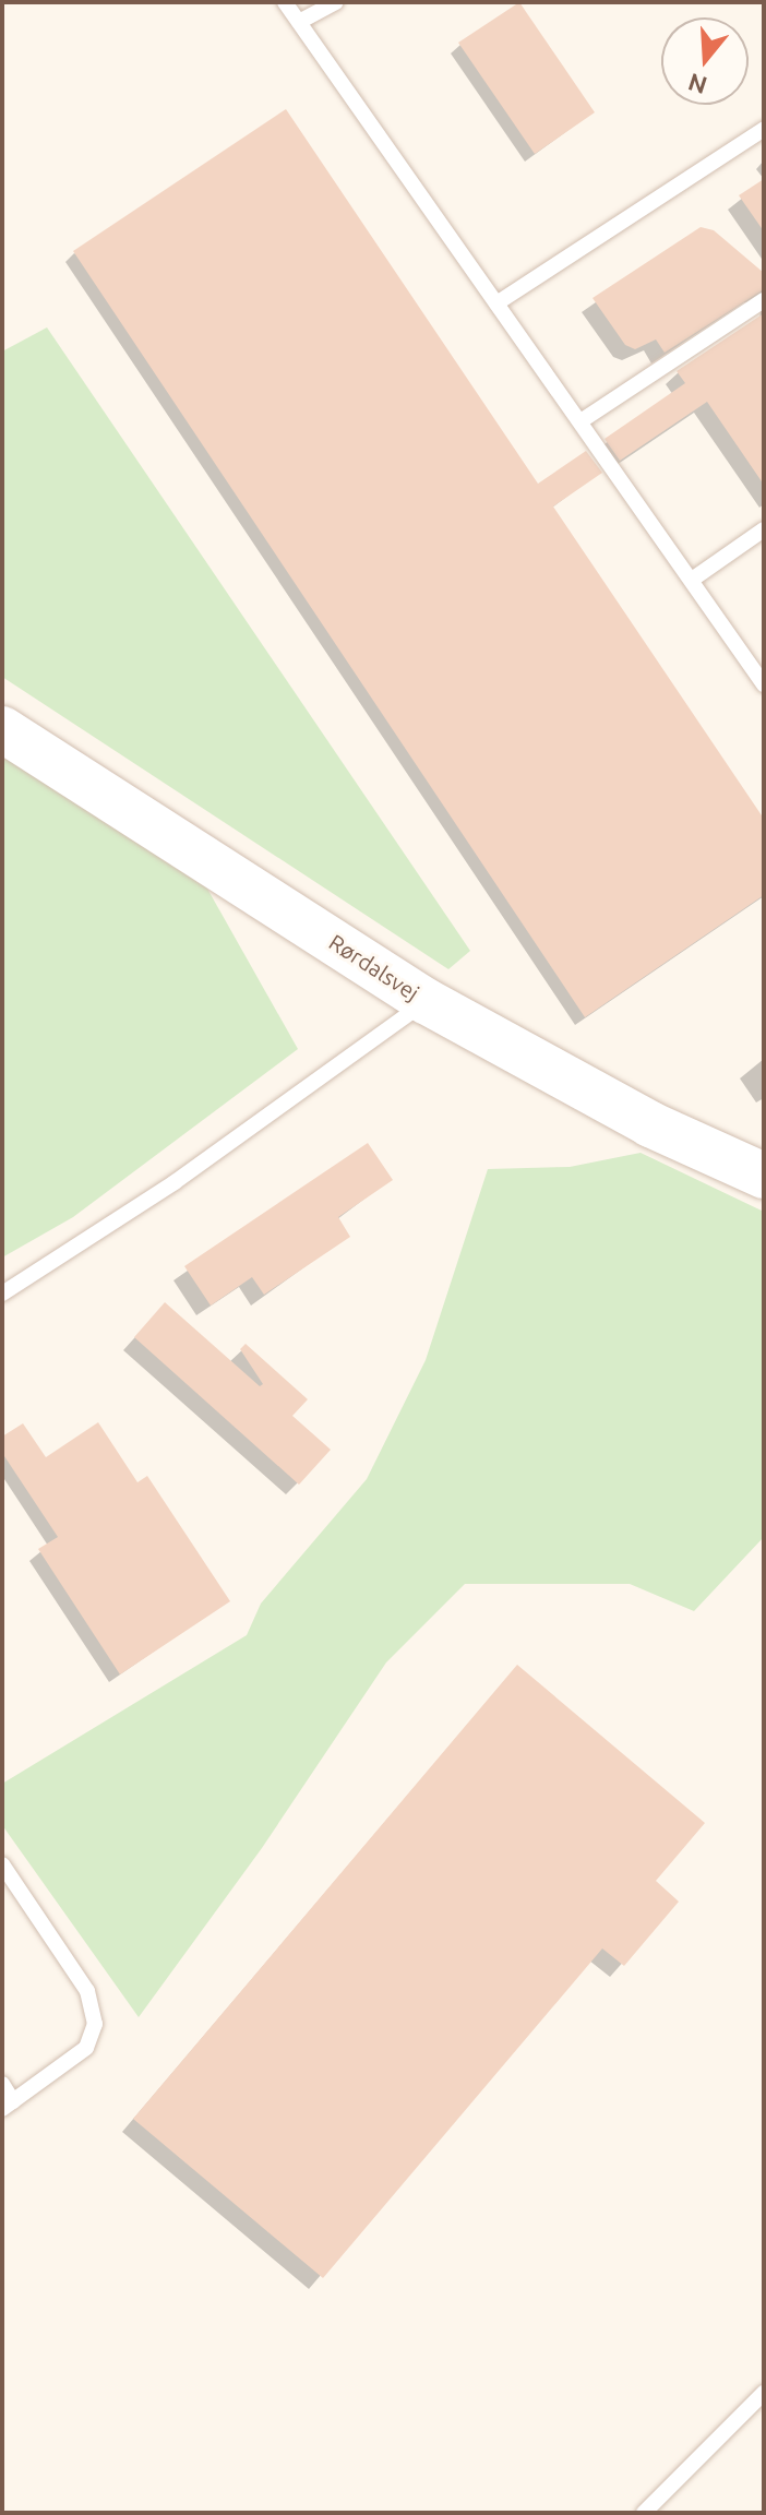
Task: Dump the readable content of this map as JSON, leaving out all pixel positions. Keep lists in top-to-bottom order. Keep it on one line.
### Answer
{"streets":{"street":["Rørdalsvej"]},"north":"bottom"}
